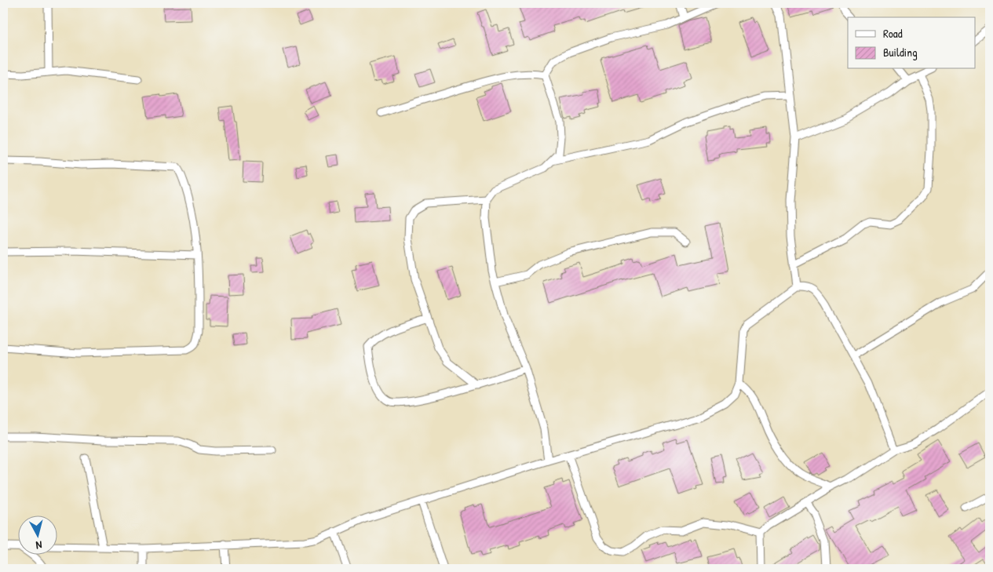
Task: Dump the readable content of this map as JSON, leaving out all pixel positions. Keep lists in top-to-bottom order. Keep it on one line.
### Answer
{"legend":["Road","Building"],"north":"bottom"}
